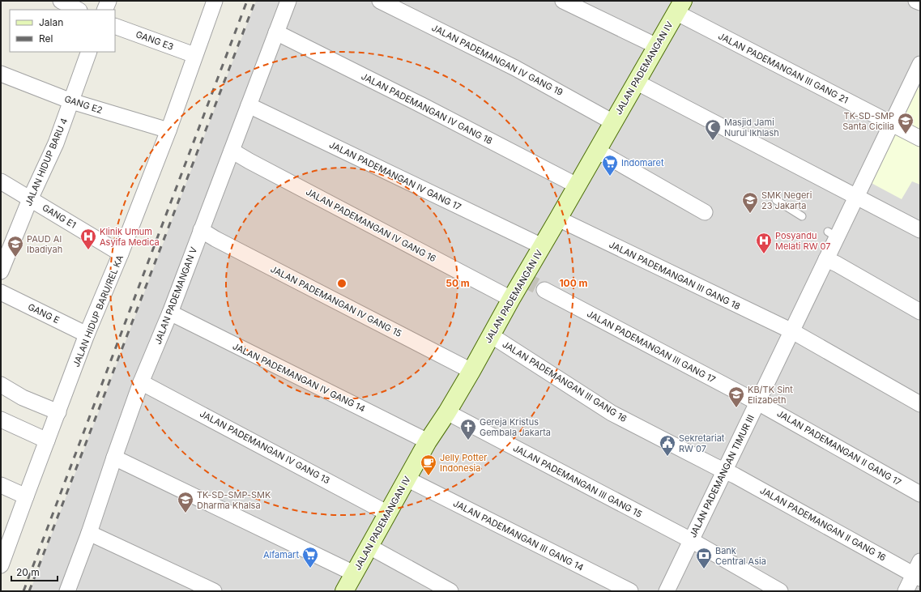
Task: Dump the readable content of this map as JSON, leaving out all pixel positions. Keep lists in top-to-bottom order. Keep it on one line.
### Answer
{"streets":{"street":["GANG E3","JALAN PADEMANGAN IV GANG 19","JALAN PADEMANGAN IV","JALAN PADEMANGAN III GANG 21","GANG E2","JALAN PADEMANGAN IV GANG 18","JALAN HIDUP BARU 4","JALAN PADEMANGAN IV GANG 17","GANG E1","JALAN PADEMANGAN IV GANG 16","JALAN PADEMANGAN III GANG 18","JALAN PADEMANGAN V","JALAN PADEMANGAN IV GANG 15","JALAN HIDUP BARU/REL KA","GANG E","JALAN PADEMANGAN III GANG 17","JALAN PADEMANGAN IV GANG 14","JALAN PADEMANGAN III GANG 16","JALAN PADEMANGAN IV GANG 13","JALAN PADEMANGAN II GANG 17","JALAN PADEMANGAN TIMUR III","JALAN PADEMANGAN III GANG 15","JALAN PADEMANGAN II GANG 16","JALAN PADEMANGAN III GANG 14"]},"crossings":[["GANG E3","JALAN HIDUP BARU/REL KA"],["JALAN PADEMANGAN IV GANG 19","JALAN PADEMANGAN IV"],["JALAN PADEMANGAN IV","JALAN PADEMANGAN III GANG 21"],["JALAN PADEMANGAN IV","JALAN PADEMANGAN IV GANG 18"],["JALAN PADEMANGAN IV","JALAN PADEMANGAN IV GANG 17"],["JALAN PADEMANGAN IV","JALAN PADEMANGAN IV GANG 16"],["JALAN PADEMANGAN IV","JALAN PADEMANGAN III GANG 18"],["JALAN PADEMANGAN IV","JALAN PADEMANGAN IV GANG 15"],["JALAN PADEMANGAN IV","JALAN PADEMANGAN IV GANG 14"],["JALAN PADEMANGAN IV","JALAN PADEMANGAN III GANG 16"],["JALAN PADEMANGAN IV","JALAN PADEMANGAN IV GANG 13"],["JALAN PADEMANGAN IV","JALAN PADEMANGAN III GANG 15"],["JALAN PADEMANGAN IV","JALAN PADEMANGAN III GANG 14"],["JALAN PADEMANGAN III GANG 21","JALAN PADEMANGAN TIMUR III"],["GANG E2","JALAN HIDUP BARU 4"],["GANG E2","JALAN HIDUP BARU/REL KA"],["JALAN PADEMANGAN IV GANG 18","JALAN PADEMANGAN V"],["JALAN HIDUP BARU 4","GANG E1"],["JALAN PADEMANGAN IV GANG 17","JALAN PADEMANGAN V"],["GANG E1","JALAN HIDUP BARU/REL KA"],["JALAN PADEMANGAN IV GANG 16","JALAN PADEMANGAN V"],["JALAN PADEMANGAN III GANG 18","JALAN PADEMANGAN TIMUR III"],["JALAN PADEMANGAN V","JALAN PADEMANGAN IV GANG 15"],["JALAN PADEMANGAN V","JALAN PADEMANGAN IV GANG 14"],["JALAN PADEMANGAN V","JALAN PADEMANGAN IV GANG 13"],["JALAN HIDUP BARU/REL KA","GANG E"],["JALAN PADEMANGAN III GANG 17","JALAN PADEMANGAN II GANG 17"],["JALAN PADEMANGAN III GANG 17","JALAN PADEMANGAN TIMUR III"],["JALAN PADEMANGAN III GANG 16","JALAN PADEMANGAN TIMUR III"],["JALAN PADEMANGAN III GANG 16","JALAN PADEMANGAN II GANG 16"],["JALAN PADEMANGAN II GANG 17","JALAN PADEMANGAN TIMUR III"],["JALAN PADEMANGAN TIMUR III","JALAN PADEMANGAN III GANG 15"],["JALAN PADEMANGAN TIMUR III","JALAN PADEMANGAN II GANG 16"]],"places":{"school or university":["TK-SD-SMP Santa Cicilia","SMK Negeri 23 Jakarta","PAUD Al Ibadiyah","KB/TK Sint Elizabeth","TK-SD-SMP-SMK Dharma Khalsa"],"mosque":["Masjid Jami Nurul Ikhlash"],"supermarket":["Indomaret","Alfamart"],"hospital":["Klinik Umum Asyifa Medica","Posyandu Melati RW 07"],"church":["Gereja Kristus Gembala Jakarta"],"public building":["Sekretariat RW 07"],"cafe":["Jelly Potter Indonesia"],"bank":["Bank Central Asia"]},"legend":["Jalan","Rel"],"scale_bar":"20 m","rings":["50 m","100 m"]}
